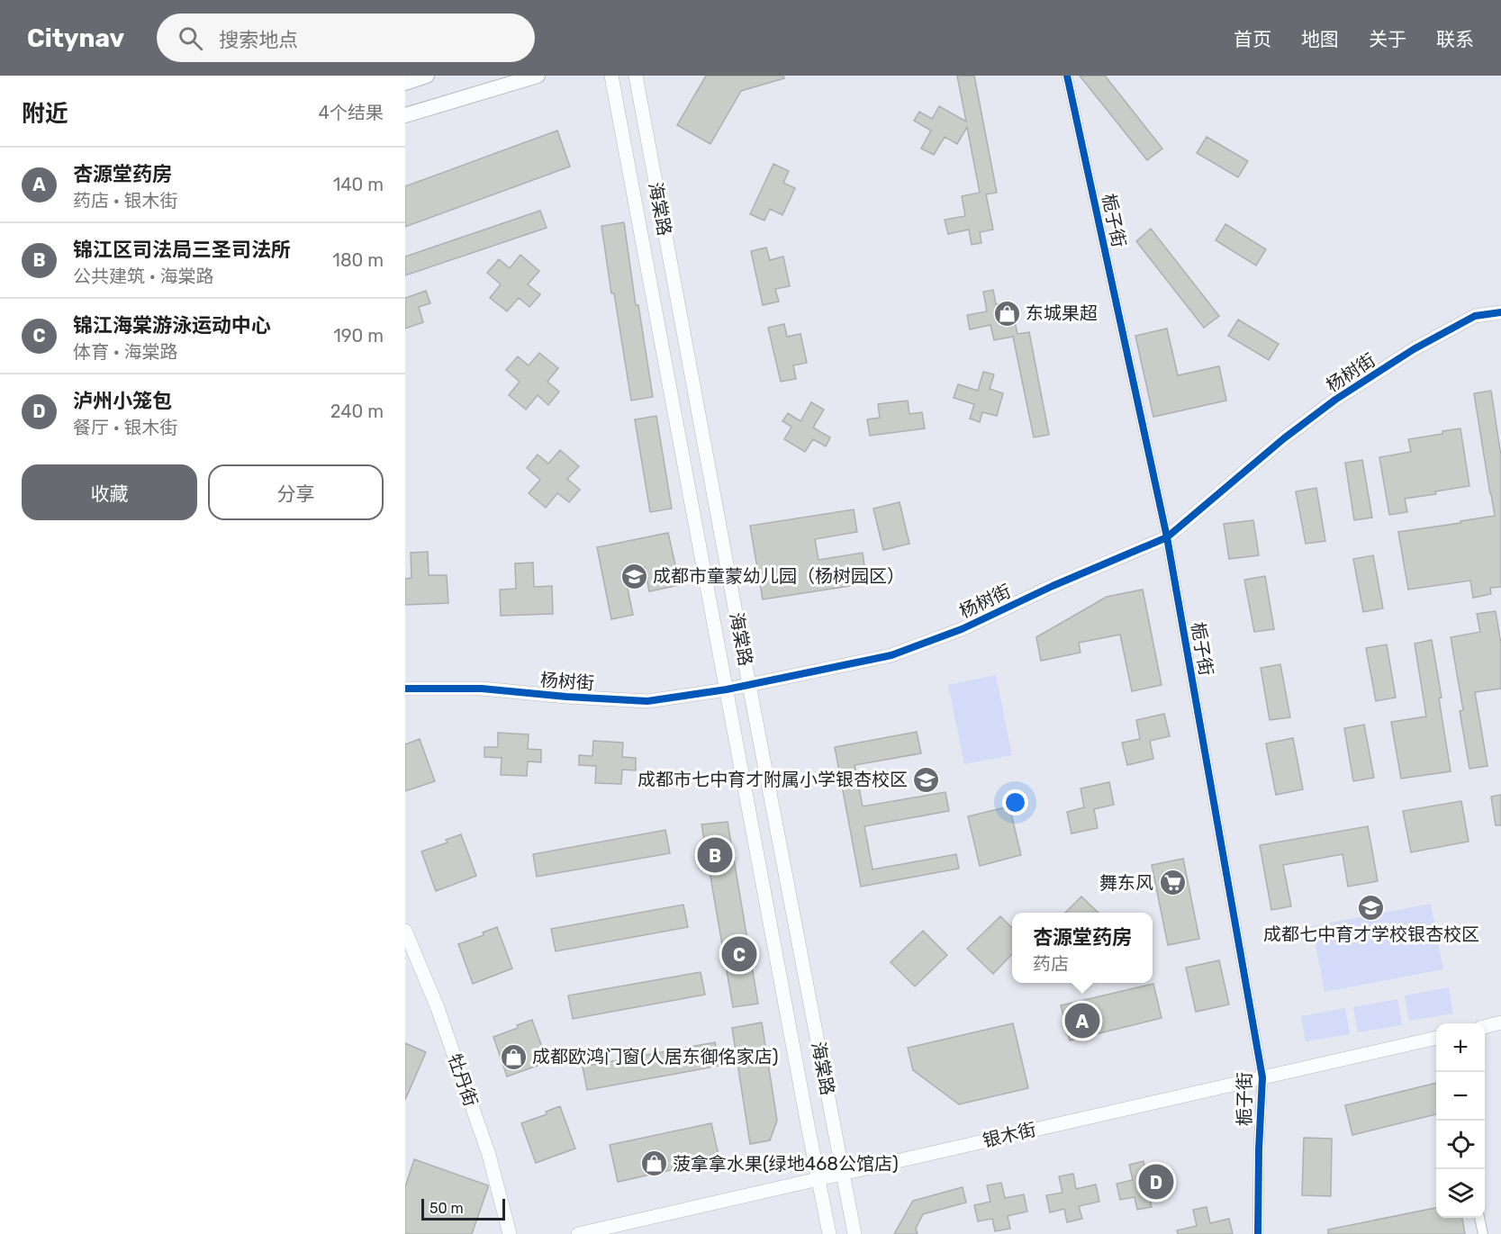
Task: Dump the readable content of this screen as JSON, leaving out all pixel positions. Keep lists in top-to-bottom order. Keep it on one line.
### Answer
{"streets":{"street":["海棠路","栀子街","杨树街","牡丹街","银木街"]},"crossings":[["海棠路","杨树街"],["海棠路","银木街"],["栀子街","杨树街"],["栀子街","银木街"]],"places":{"shop":["东城果超","成都欧鸿门窗(人居东御佲家店)","菠拿拿水果(绿地468公馆店)"],"school or university":["成都市童蒙幼儿园（杨树园区）","成都市七中育才附属小学银杏校区","成都七中育才学校银杏校区"],"supermarket":["舞东风"]},"scale_bar":"50 m","page":{"header":"Citynav","search":"搜索地点","nav":["首页","地图","关于","联系"],"heading":["附近","4个结果"],"list":[{"mark":"A","name":"杏源堂药房","note":"药店 · 银木街","value":"140 m"},{"mark":"B","name":"锦江区司法局三圣司法所","note":"公共建筑 · 海棠路","value":"180 m"},{"mark":"C","name":"锦江海棠游泳运动中心","note":"体育 · 海棠路","value":"190 m"},{"mark":"D","name":"泸州小笼包","note":"餐厅 · 银木街","value":"240 m"}],"buttons":["收藏","分享"],"pins":["B","C","A","D"],"popup":["杏源堂药房","药店"],"map_buttons":["+","−"],"scale":"50 m"}}
